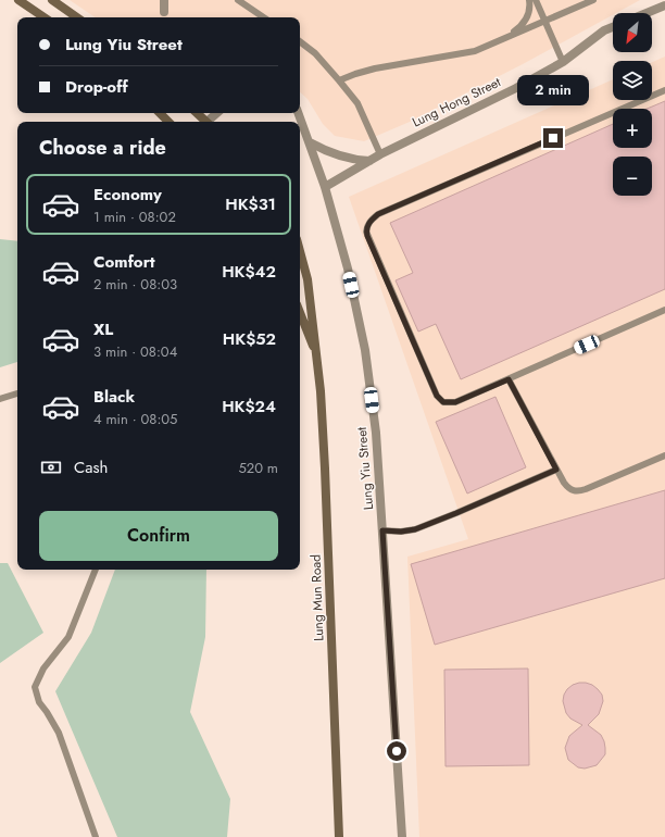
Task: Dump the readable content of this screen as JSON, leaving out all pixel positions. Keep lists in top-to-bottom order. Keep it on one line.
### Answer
{"streets":{"street":["Lung Hong Street","Lung Yiu Street","Lung Mun Road"]},"crossings":[["Lung Hong Street","Lung Yiu Street"]],"north":"bottom left","page":{"map_buttons":["+","−"],"banner":["Lung Yiu Street","Drop-off"],"bubble":"2 min","heading":"Choose a ride","list":[{"name":"Economy","note":"1 min · 08:02","value":"HK$31"},{"name":"Comfort","note":"2 min · 08:03","value":"HK$42"},{"name":"XL","note":"3 min · 08:04","value":"HK$52"},{"name":"Black","note":"4 min · 08:05","value":"HK$24"}],"pay":["Cash","520 m"],"buttons":"Confirm"}}
